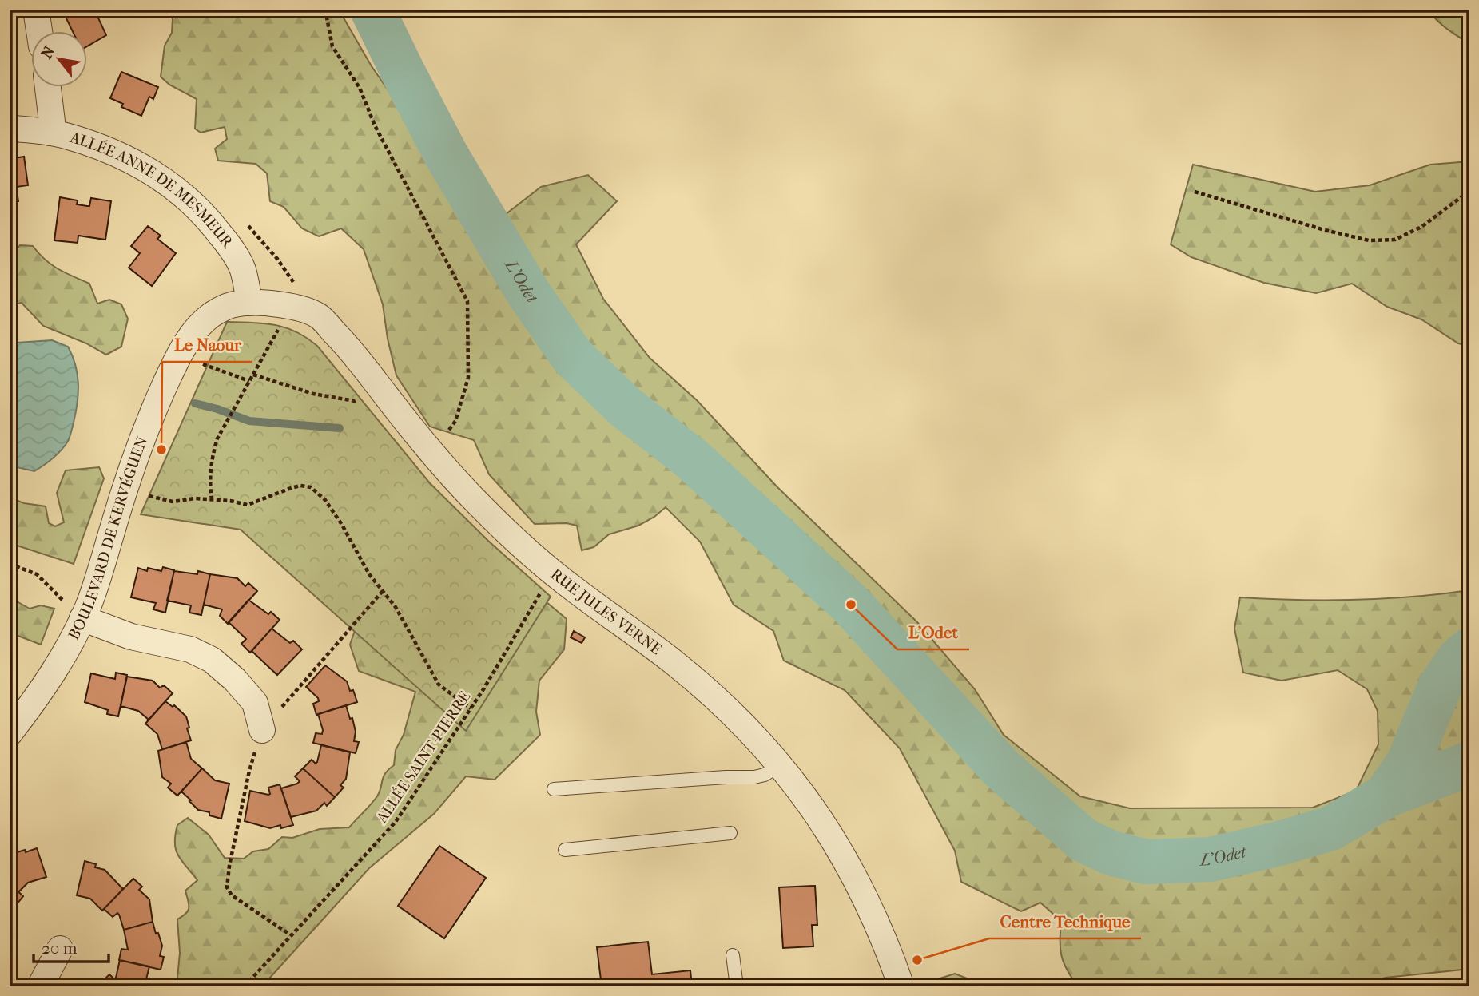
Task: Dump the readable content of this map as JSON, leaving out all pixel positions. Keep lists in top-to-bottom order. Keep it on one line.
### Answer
{"streets":{"street":["ALLÉE ANNE DE MESMEUR","BOULEVARD DE KERVÉGUEN","RUE JULES VERNE"],"path":["ALLÉE SAINT-PIERRE"]},"crossings":[["ALLÉE ANNE DE MESMEUR","BOULEVARD DE KERVÉGUEN"],["ALLÉE ANNE DE MESMEUR","RUE JULES VERNE"],["BOULEVARD DE KERVÉGUEN","RUE JULES VERNE"],["RUE JULES VERNE","ALLÉE SAINT-PIERRE"]],"water":["L'Odet"],"places":["Le Naour","L'Odet","Centre Technique"],"scale_bar":"20 m","north":"top left"}
